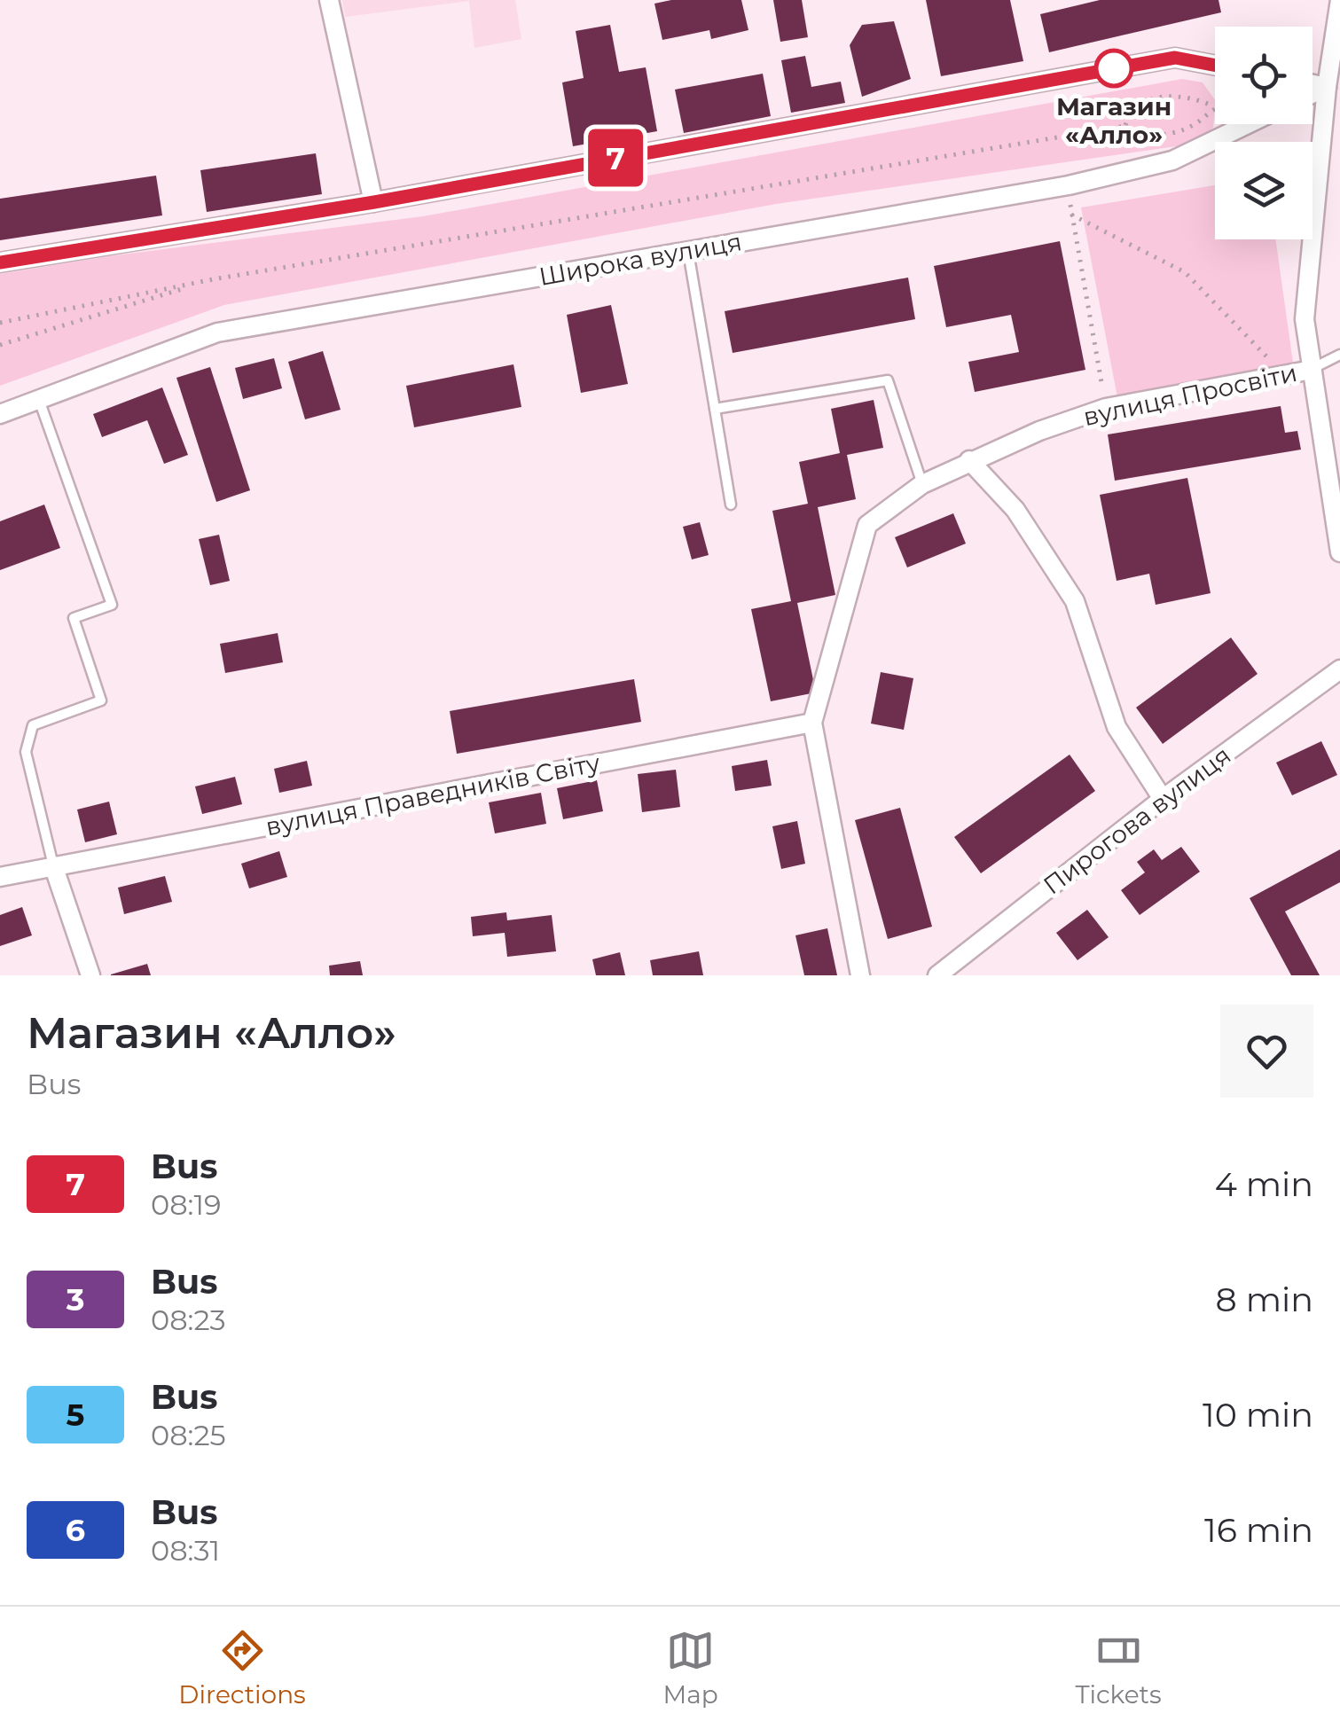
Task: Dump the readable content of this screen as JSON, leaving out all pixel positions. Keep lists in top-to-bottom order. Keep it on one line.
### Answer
{"streets":{"street":["Широка вулиця","вулиця Просвіти","вулиця Праведників Світу","Пирогова вулиця"]},"crossings":[["вулиця Просвіти","вулиця Праведників Світу"]],"places":["Магазин «Алло»"],"lines":["bus line 7"],"page":{"on_map":"7","heading":["Магазин «Алло»","Bus"],"list":[{"mark":"7","name":"Bus","note":"08:19","value":"4 min"},{"mark":"3","name":"Bus","note":"08:23","value":"8 min"},{"mark":"5","name":"Bus","note":"08:25","value":"10 min"},{"mark":"6","name":"Bus","note":"08:31","value":"16 min"}],"tabs":["Directions","Map","Tickets"]}}
